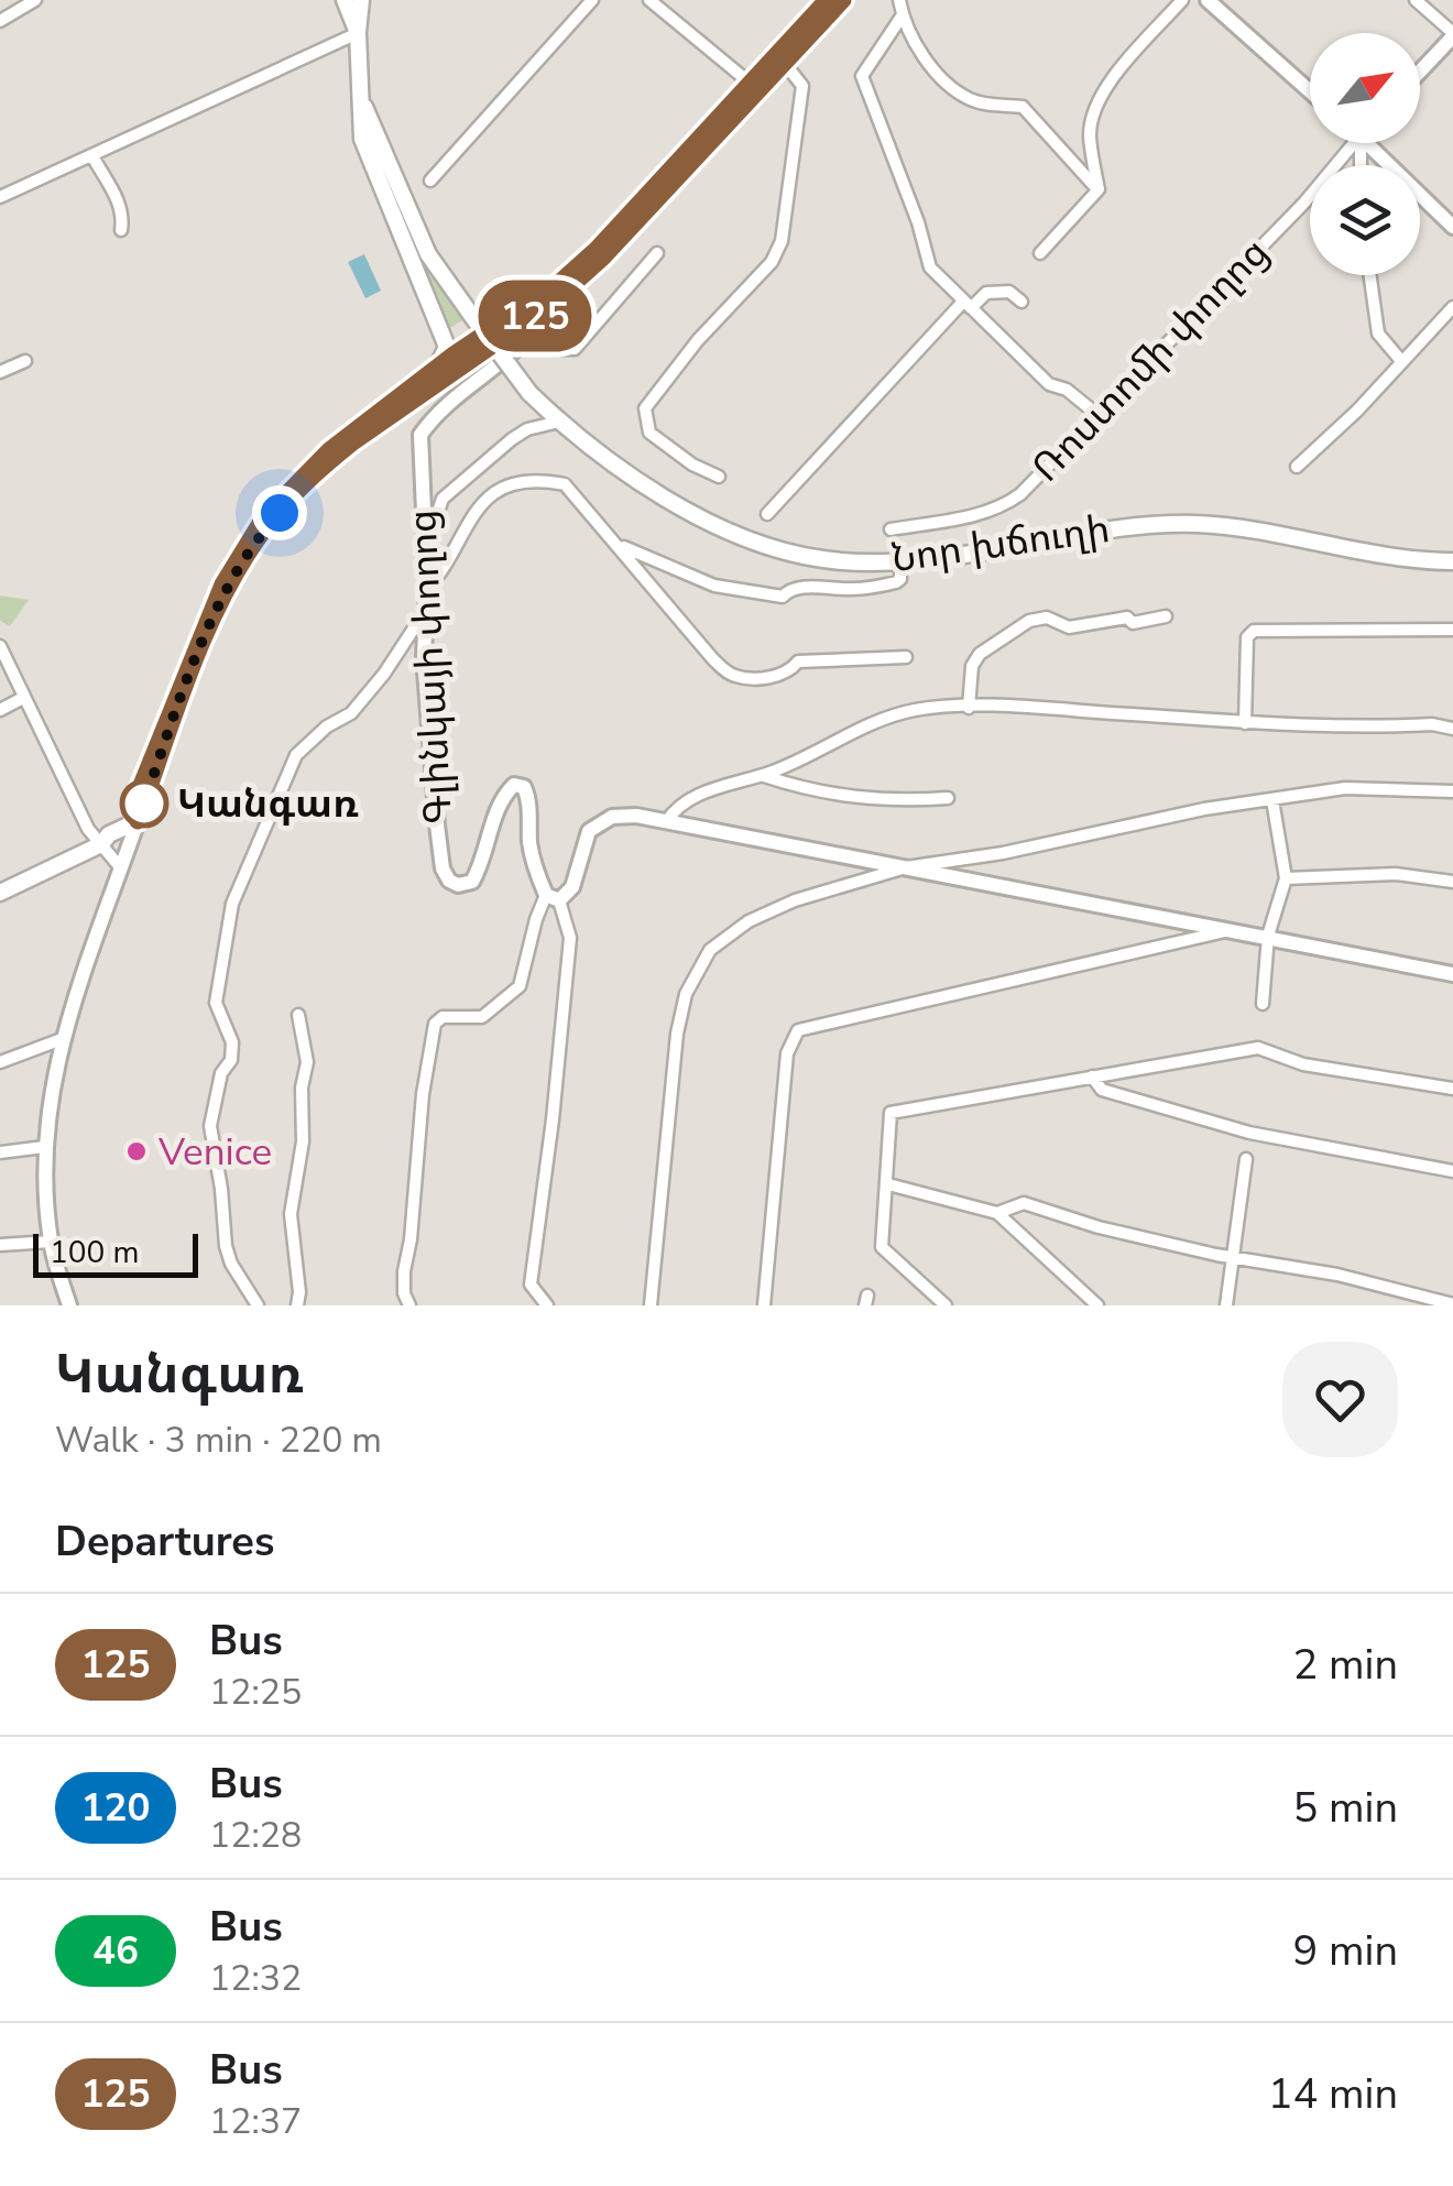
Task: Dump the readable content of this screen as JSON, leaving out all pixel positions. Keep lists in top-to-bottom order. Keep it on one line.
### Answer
{"streets":{"main road":["Նոր խճուղի"],"street":["Ռոստոմի փողոց","Գլինկայի փողոց"]},"places":["Կանգառ","Venice"],"lines":["bus line 125"],"scale_bar":"100 m","north":"top right","page":{"on_map":"125","scale":"100 m","heading":[["Կանգառ","Walk · 3 min · 220 m"],"Departures"],"list":[{"mark":"125","name":"Bus","note":"12:25","value":"2 min"},{"mark":"120","name":"Bus","note":"12:28","value":"5 min"},{"mark":"46","name":"Bus","note":"12:32","value":"9 min"},{"mark":"125","name":"Bus","note":"12:37","value":"14 min"}]}}
